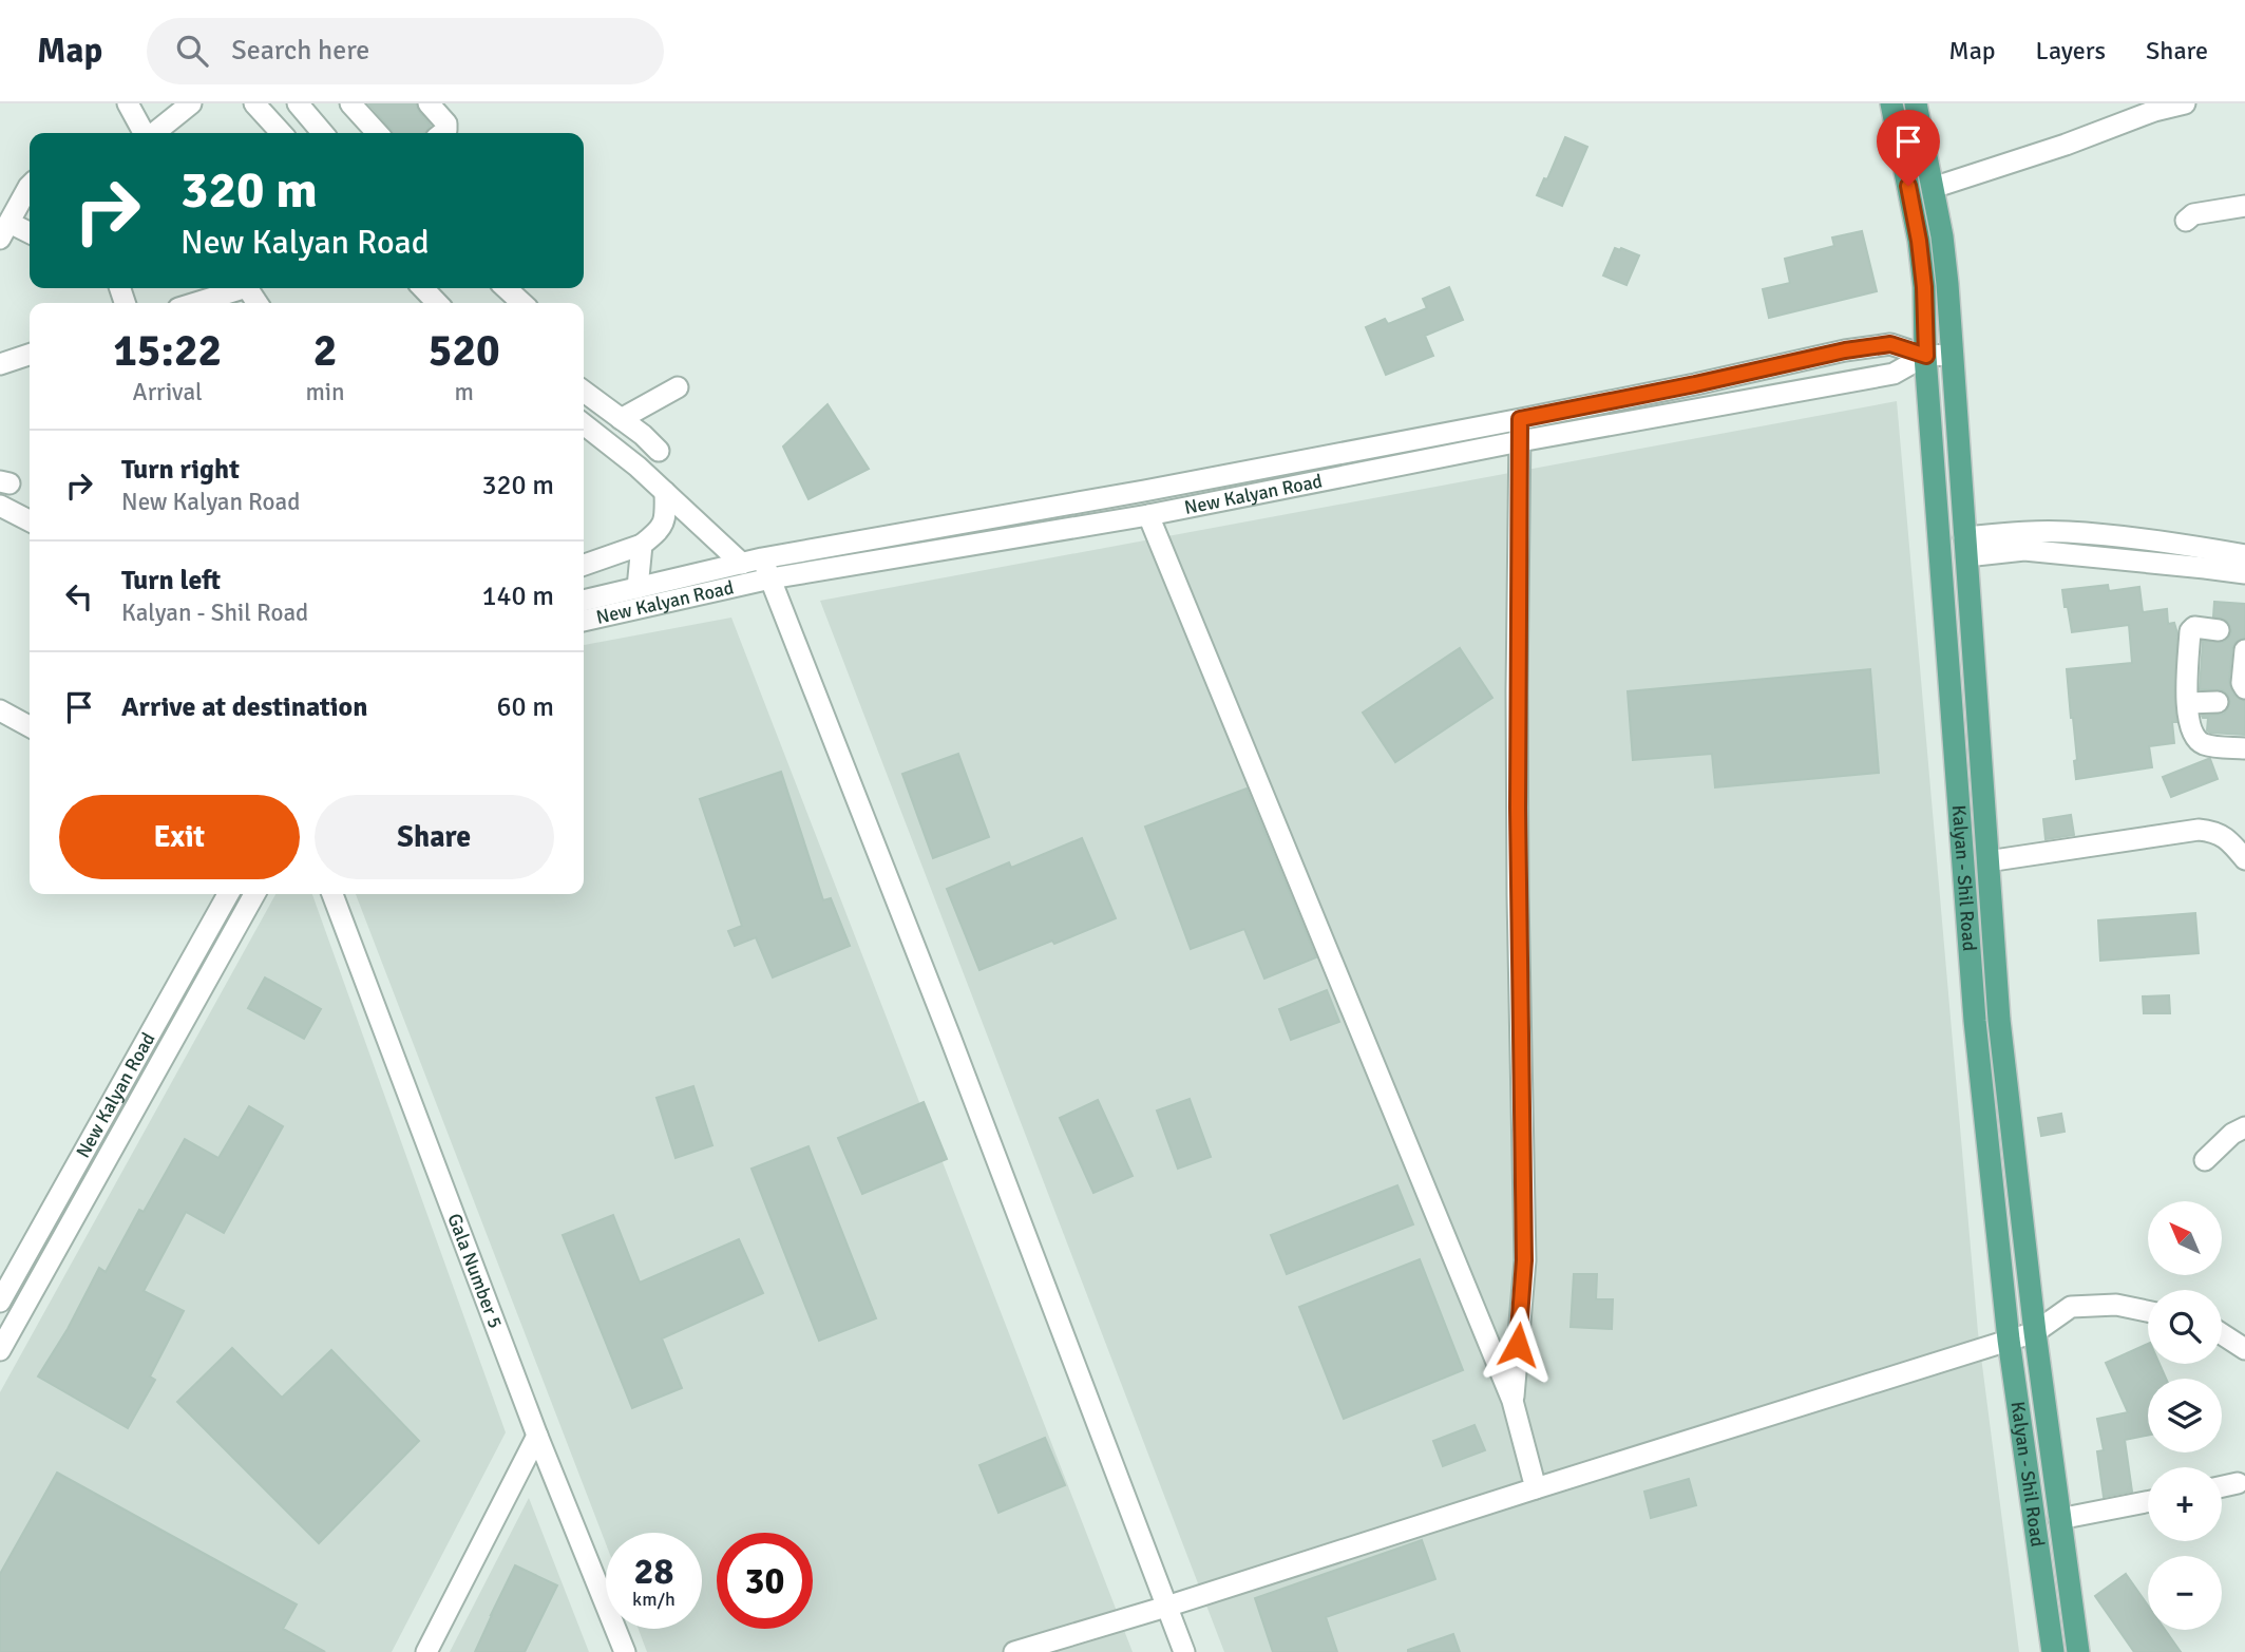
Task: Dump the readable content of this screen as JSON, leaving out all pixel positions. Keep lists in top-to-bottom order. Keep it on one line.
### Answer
{"streets":{"main road":["Kalyan - Shil Road"],"street":["New Kalyan Road","Gala Number 5"]},"crossings":[["New Kalyan Road","Kalyan - Shil Road"]],"north":"top left","page":{"header":"Map","search":"Search here","nav":["Map","Layers","Share"],"turn":["320 m","New Kalyan Road"],"eta":["15:22","Arrival","2","min","520","m"],"list":[{"name":"Turn right","note":"New Kalyan Road","value":"320 m"},{"name":"Turn left","note":"Kalyan - Shil Road","value":"140 m"},{"name":"Arrive at destination","value":"60 m"}],"buttons":["Exit","Share"],"map_buttons":["+","−"],"speed":"28 km/h","limit":"30"}}
